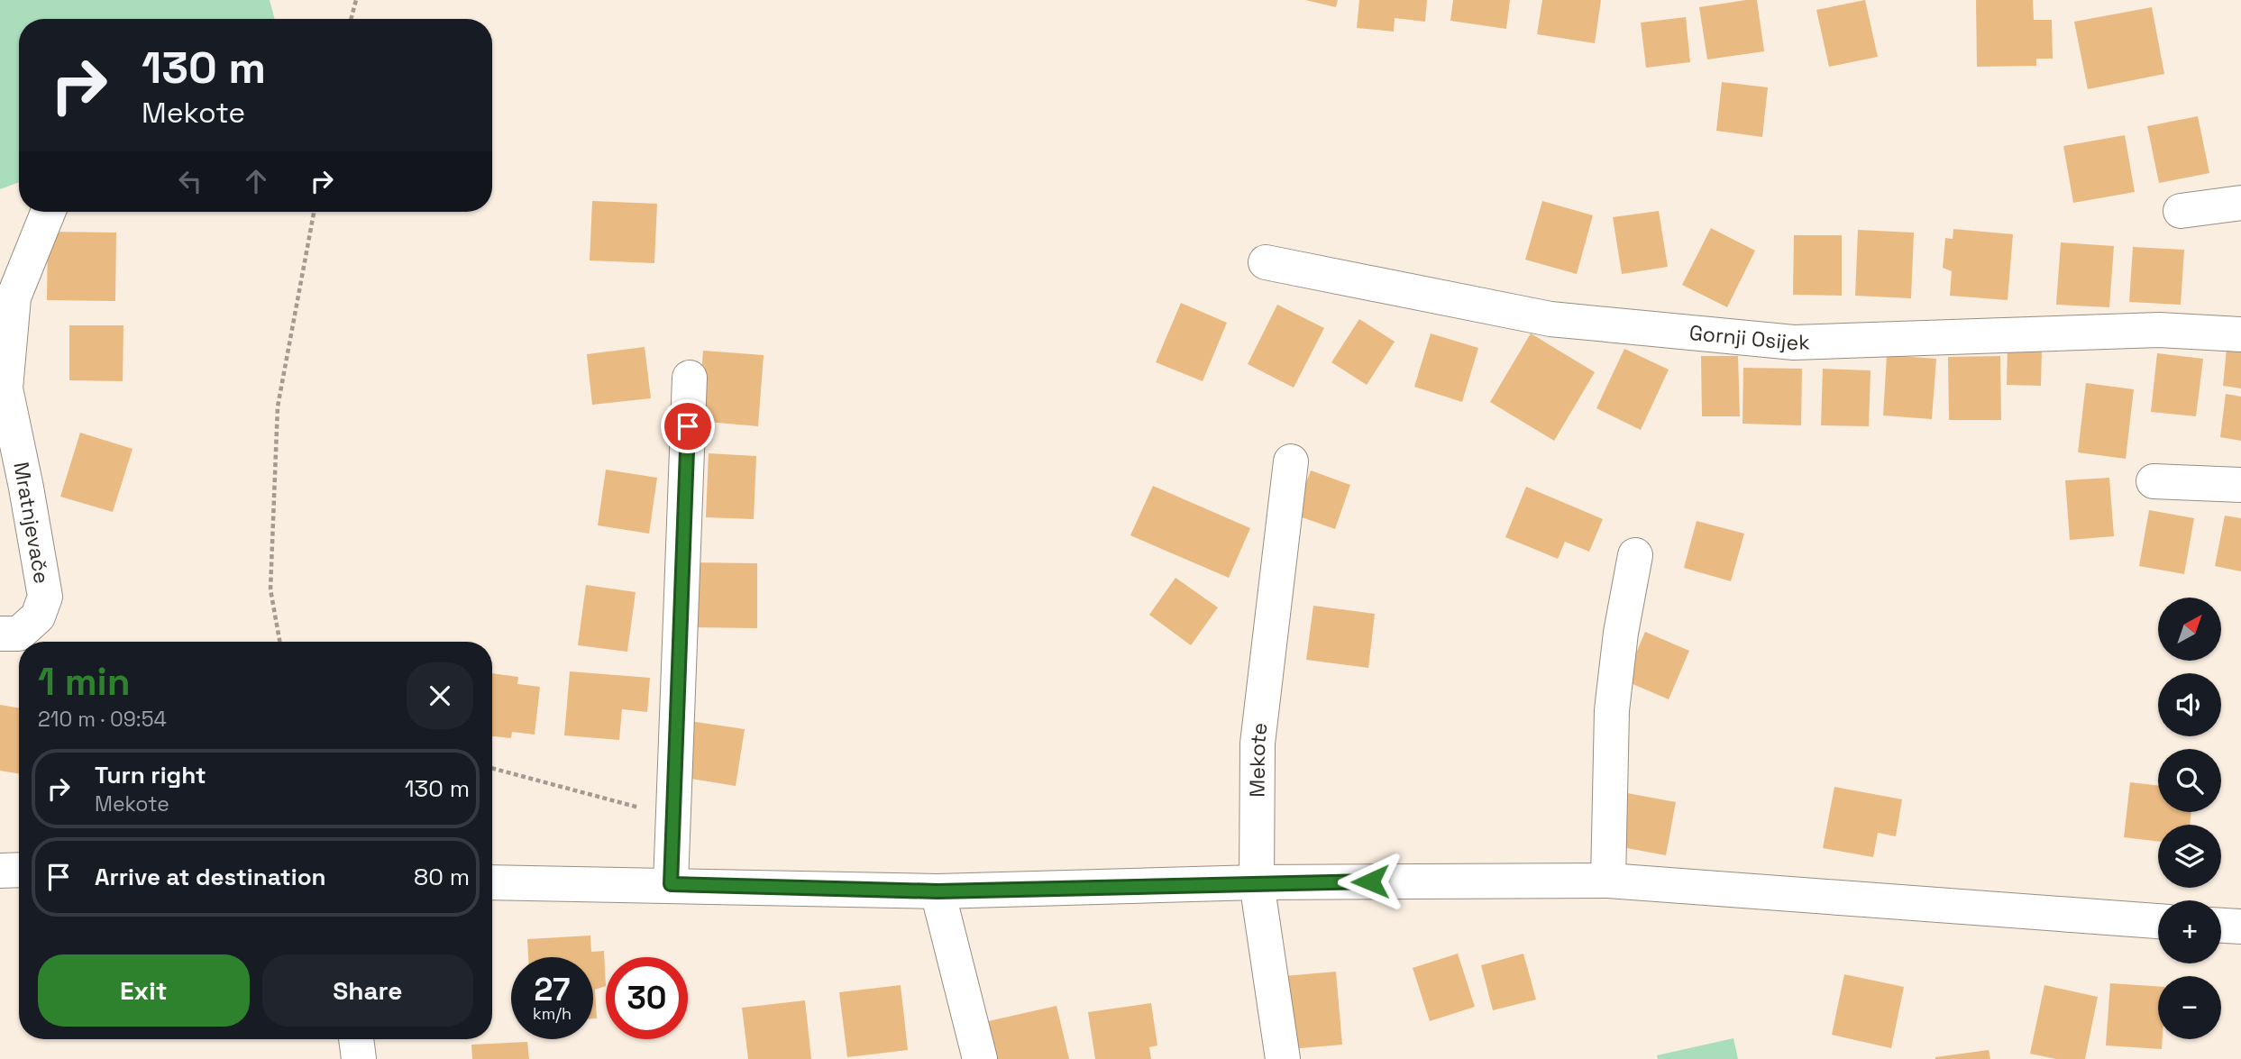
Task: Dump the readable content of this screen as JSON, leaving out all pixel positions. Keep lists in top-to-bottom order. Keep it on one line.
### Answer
{"streets":{"street":["Gornji Osijek","Mratnjevače","Mekote"]},"north":"top right","page":{"turn":["130 m","Mekote"],"map_buttons":["+","−"],"heading":["1 min","210 m · 09:54"],"list":[{"name":"Turn right","note":"Mekote","value":"130 m"},{"name":"Arrive at destination","value":"80 m"}],"buttons":["Exit","Share"],"speed":"27 km/h","limit":"30"}}
